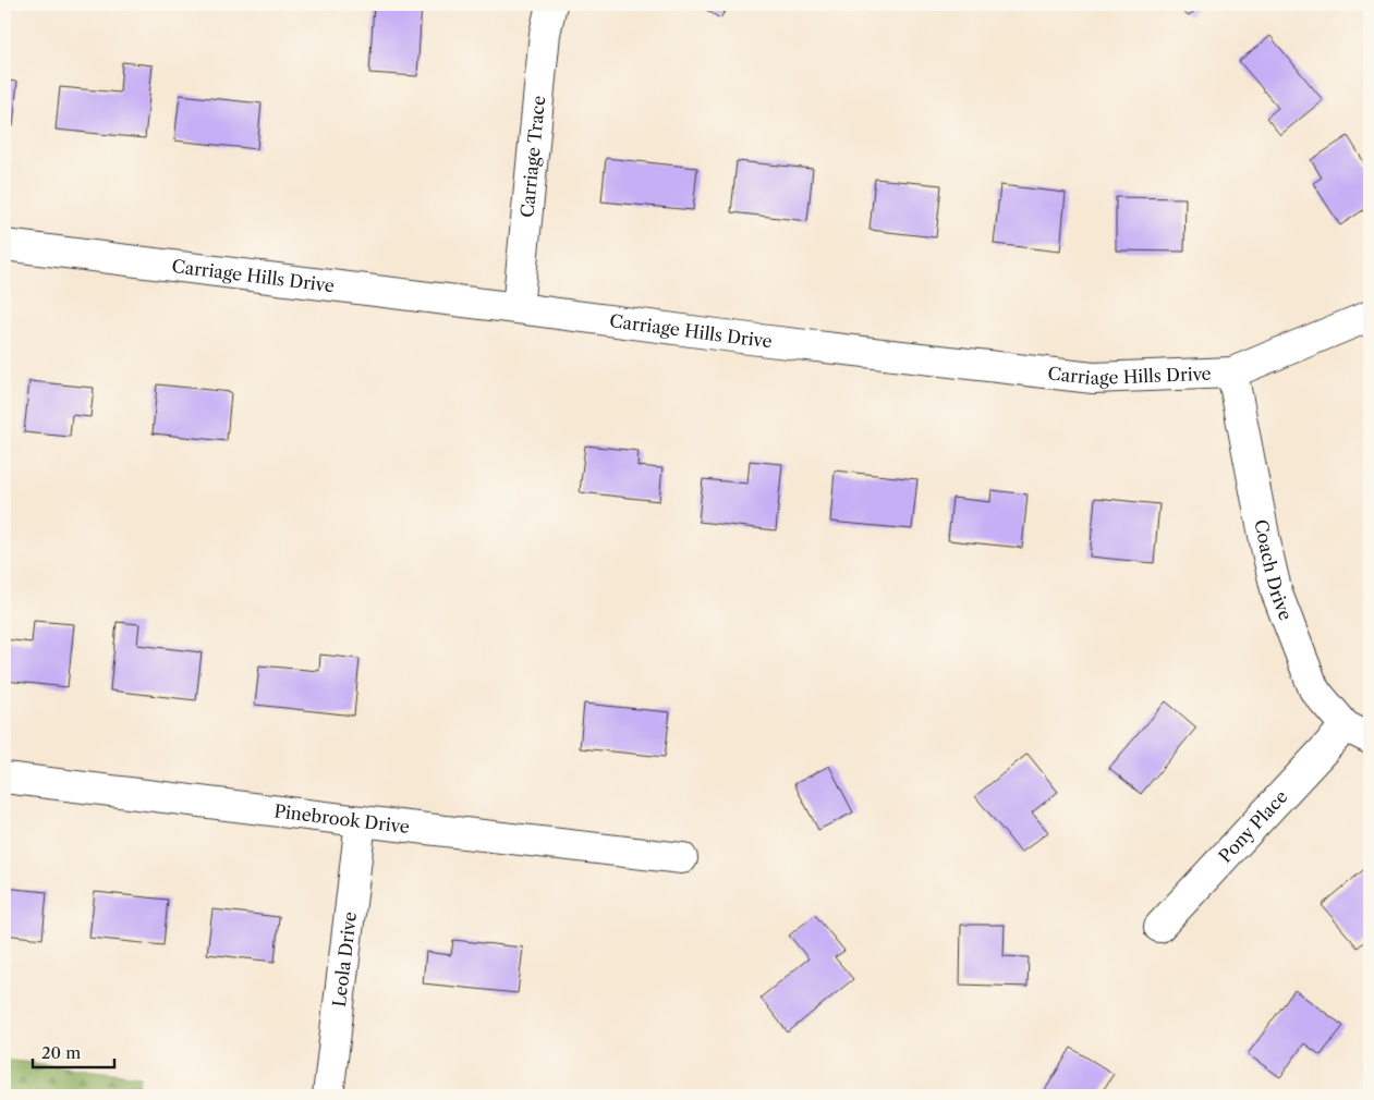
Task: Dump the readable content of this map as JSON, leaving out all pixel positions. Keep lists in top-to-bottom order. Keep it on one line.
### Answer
{"streets":{"street":["Carriage Trace","Carriage Hills Drive","Coach Drive","Pinebrook Drive","Pony Place","Leola Drive"]},"crossings":[["Carriage Trace","Carriage Hills Drive"],["Carriage Hills Drive","Coach Drive"],["Coach Drive","Pony Place"],["Pinebrook Drive","Leola Drive"]],"scale_bar":"20 m"}
